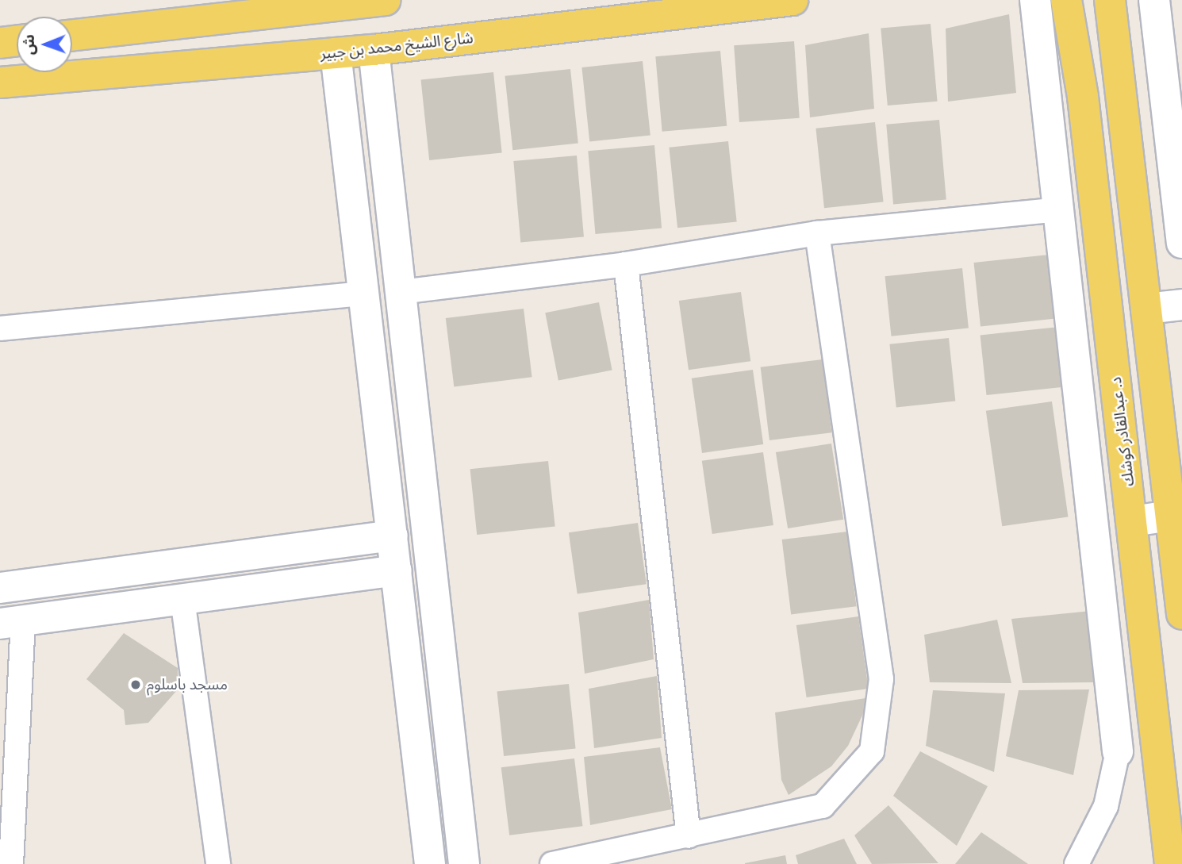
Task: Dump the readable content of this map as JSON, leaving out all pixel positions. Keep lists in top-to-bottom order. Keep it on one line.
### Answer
{"streets":{"main road":["شارع الشيخ محمد بن جبير","د. عبدالقادر كوشك"]},"places":["مسجد باسلوم"],"north":"left"}
